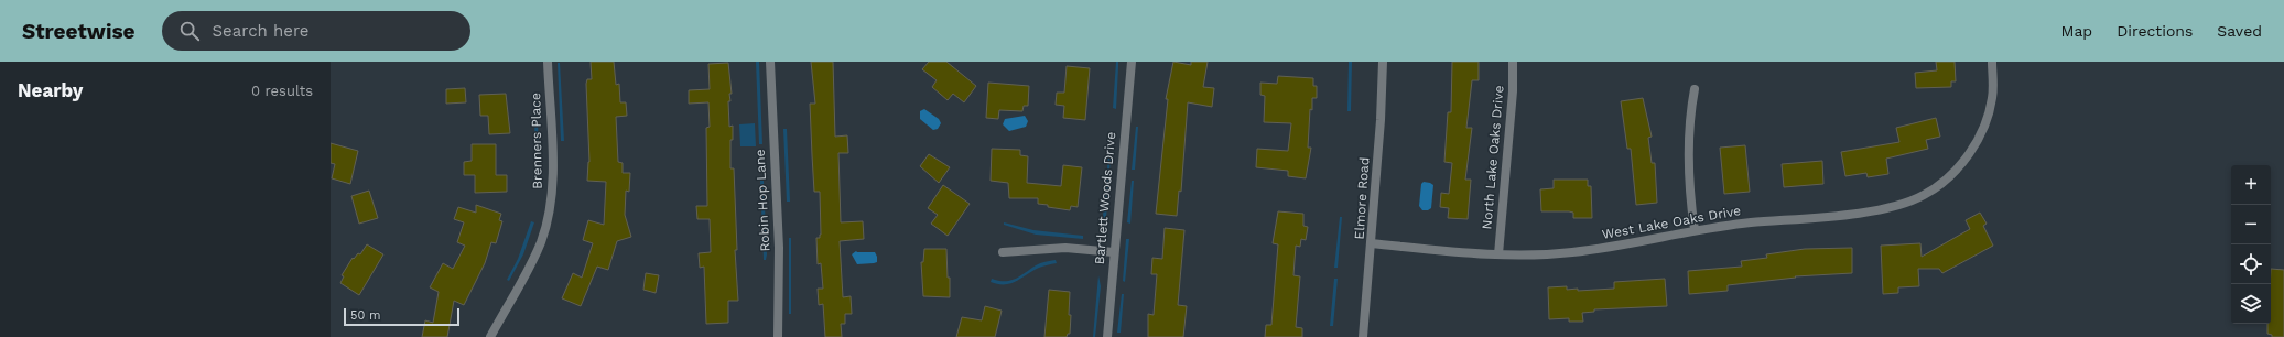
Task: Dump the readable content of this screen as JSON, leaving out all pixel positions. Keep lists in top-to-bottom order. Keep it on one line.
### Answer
{"streets":{"street":["Brenners Place","North Lake Oaks Drive","Bartlett Woods Drive","Elmore Road","Robin Hop Lane","West Lake Oaks Drive"]},"crossings":[["North Lake Oaks Drive","West Lake Oaks Drive"],["Elmore Road","West Lake Oaks Drive"]],"scale_bar":"50 m","page":{"header":"Streetwise","search":"Search here","nav":["Map","Directions","Saved"],"heading":["Nearby","0 results"],"map_buttons":["+","−"],"scale":"50 m"}}
